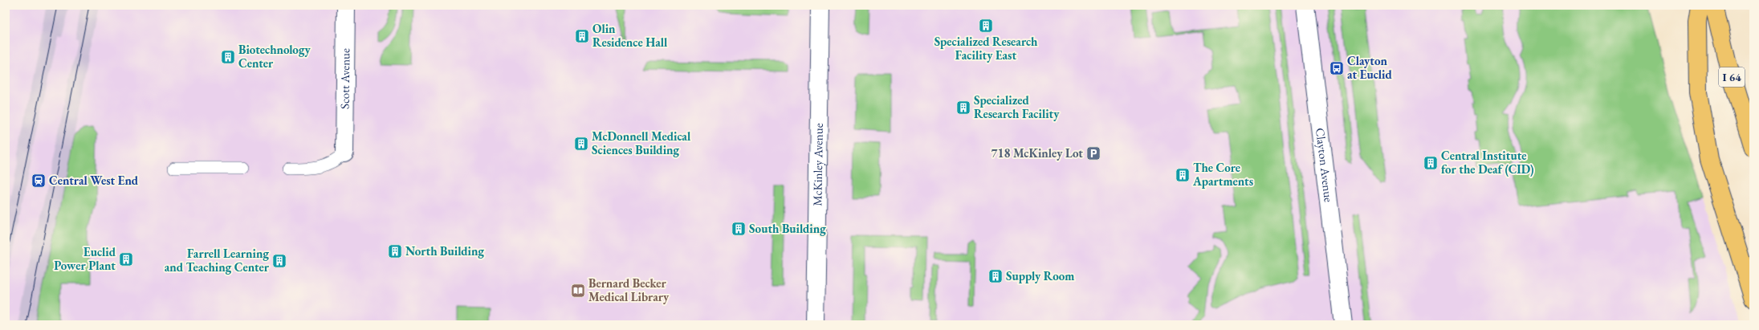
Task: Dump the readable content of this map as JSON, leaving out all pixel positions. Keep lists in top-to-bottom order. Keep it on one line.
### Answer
{"streets":{"highway":["I 64"],"street":["Scott Avenue","McKinley Avenue","Clayton Avenue"]},"places":{"building":["Specialized Research Facility East","Olin Residence Hall","Biotechnology Center","Specialized Research Facility","McDonnell Medical Sciences Building","Central Institute for the Deaf (CID)","The Core Apartments","South Building","North Building","Euclid Power Plant","Farrell Learning and Teaching Center","Supply Room"],"bus stop":["Clayton at Euclid"],"parking":["718 McKinley Lot"],"station":["Central West End"],"library":["Bernard Becker Medical Library"]}}
